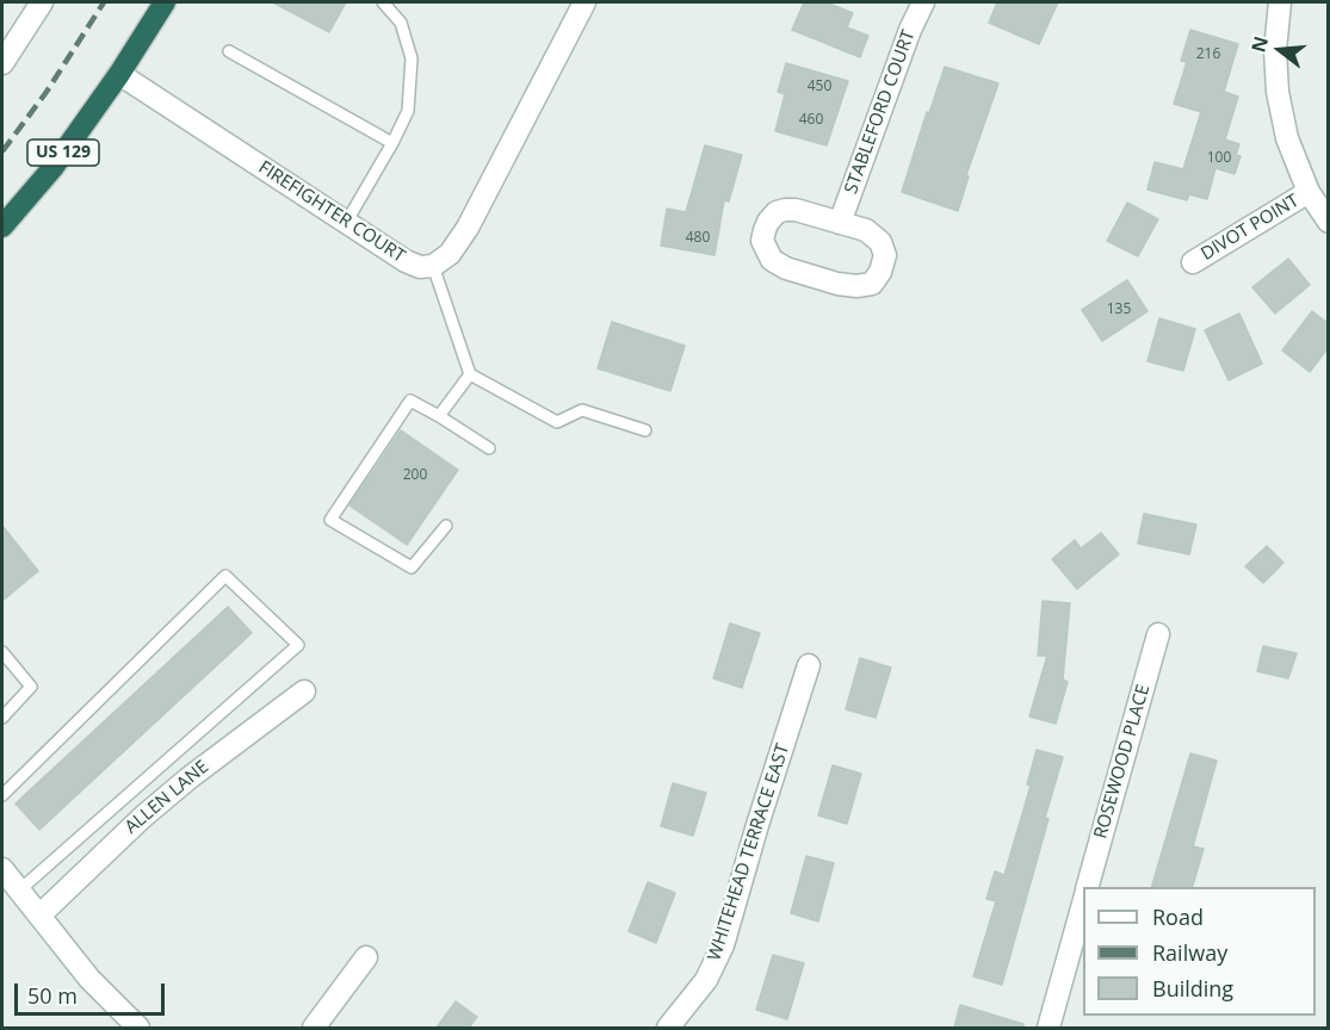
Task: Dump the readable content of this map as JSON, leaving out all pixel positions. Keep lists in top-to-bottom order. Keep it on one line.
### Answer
{"streets":{"highway":["US 129"],"street":["STABLEFORD COURT","FIREFIGHTER COURT","DIVOT POINT","ROSEWOOD PLACE","ALLEN LANE","WHITEHEAD TERRACE EAST"]},"crossings":[["US 129","FIREFIGHTER COURT"]],"house_numbers":["216","450","460","100","480","135","200"],"legend":["Road","Railway","Building"],"scale_bar":"50 m","north":"left"}
